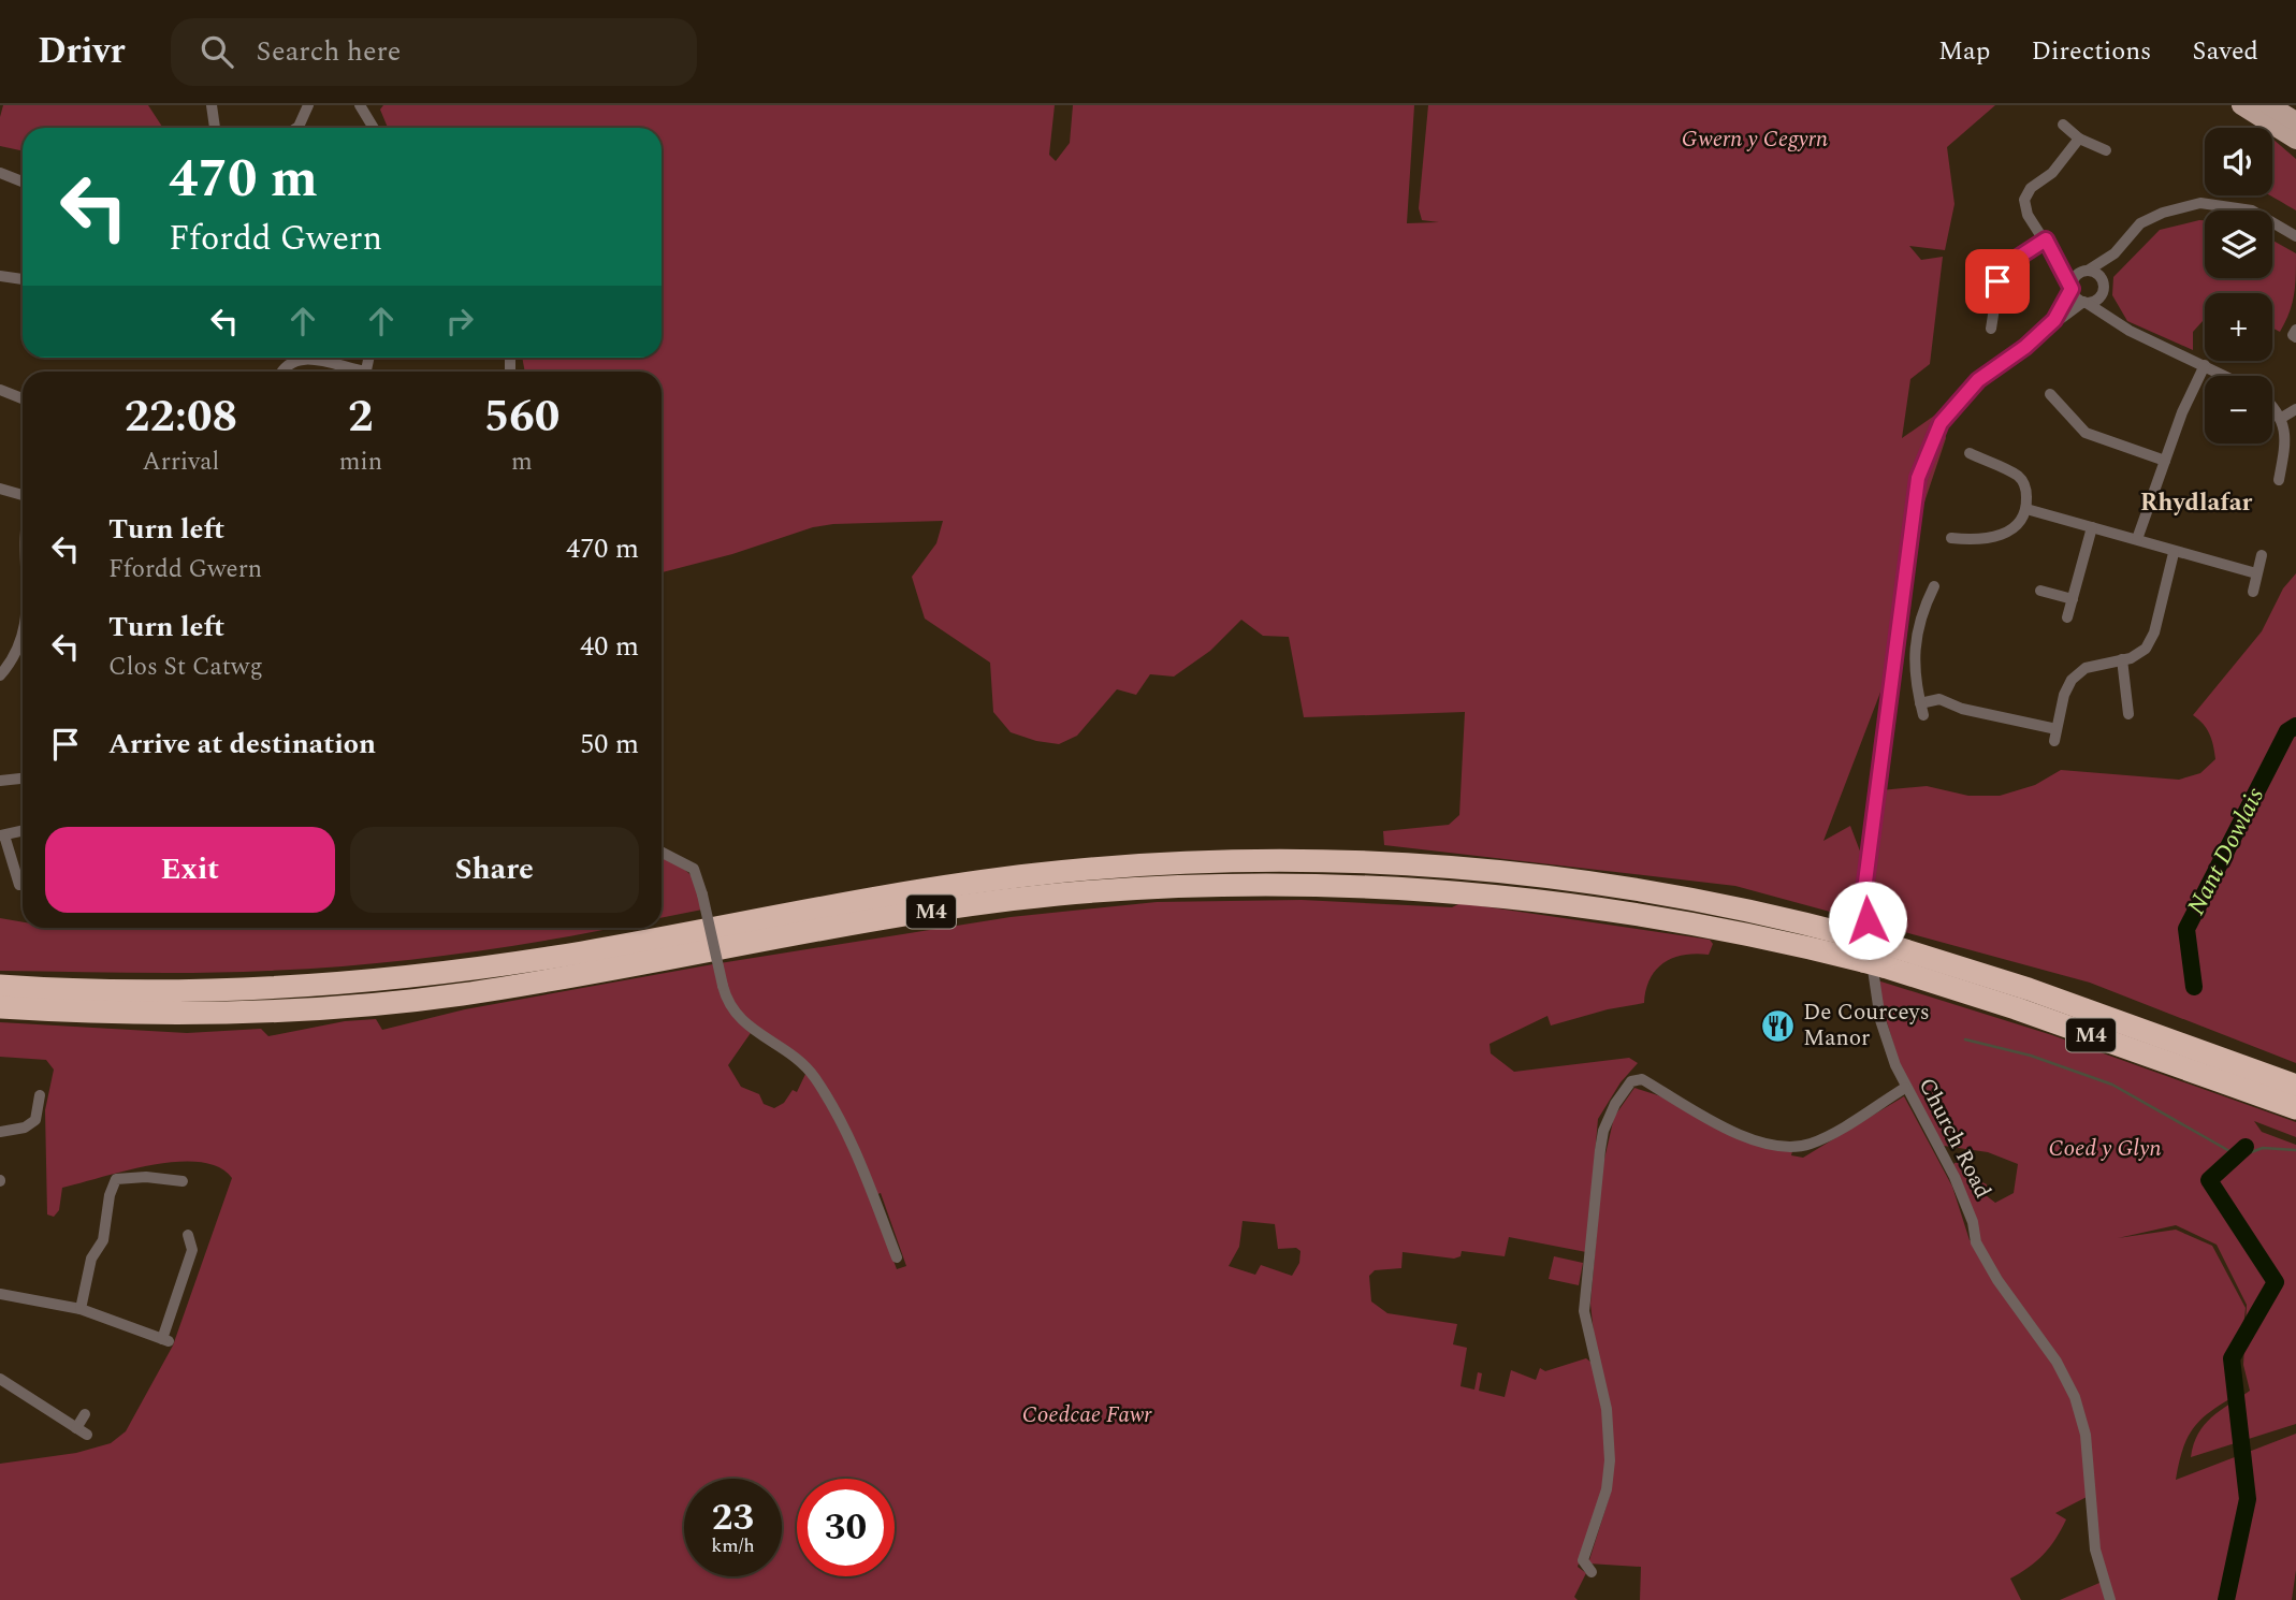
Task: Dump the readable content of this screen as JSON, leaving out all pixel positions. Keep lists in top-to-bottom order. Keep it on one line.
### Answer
{"streets":{"highway":["M4"],"street":["Church Road"]},"districts":["Rhydlafar"],"water":["Nant Dowlais"],"parks":["Gwern y Cegyrn","Coed y Glyn","Coedcae Fawr"],"places":{"restaurant":["De Courceys Manor"]},"page":{"header":"Drivr","search":"Search here","nav":["Map","Directions","Saved"],"map_buttons":["+","−"],"turn":["470 m","Ffordd Gwern"],"eta":["22:08","Arrival","2","min","560","m"],"list":[{"name":"Turn left","note":"Ffordd Gwern","value":"470 m"},{"name":"Turn left","note":"Clos St Catwg","value":"40 m"},{"name":"Arrive at destination","value":"50 m"}],"buttons":["Exit","Share"],"speed":"23 km/h","limit":"30"}}
